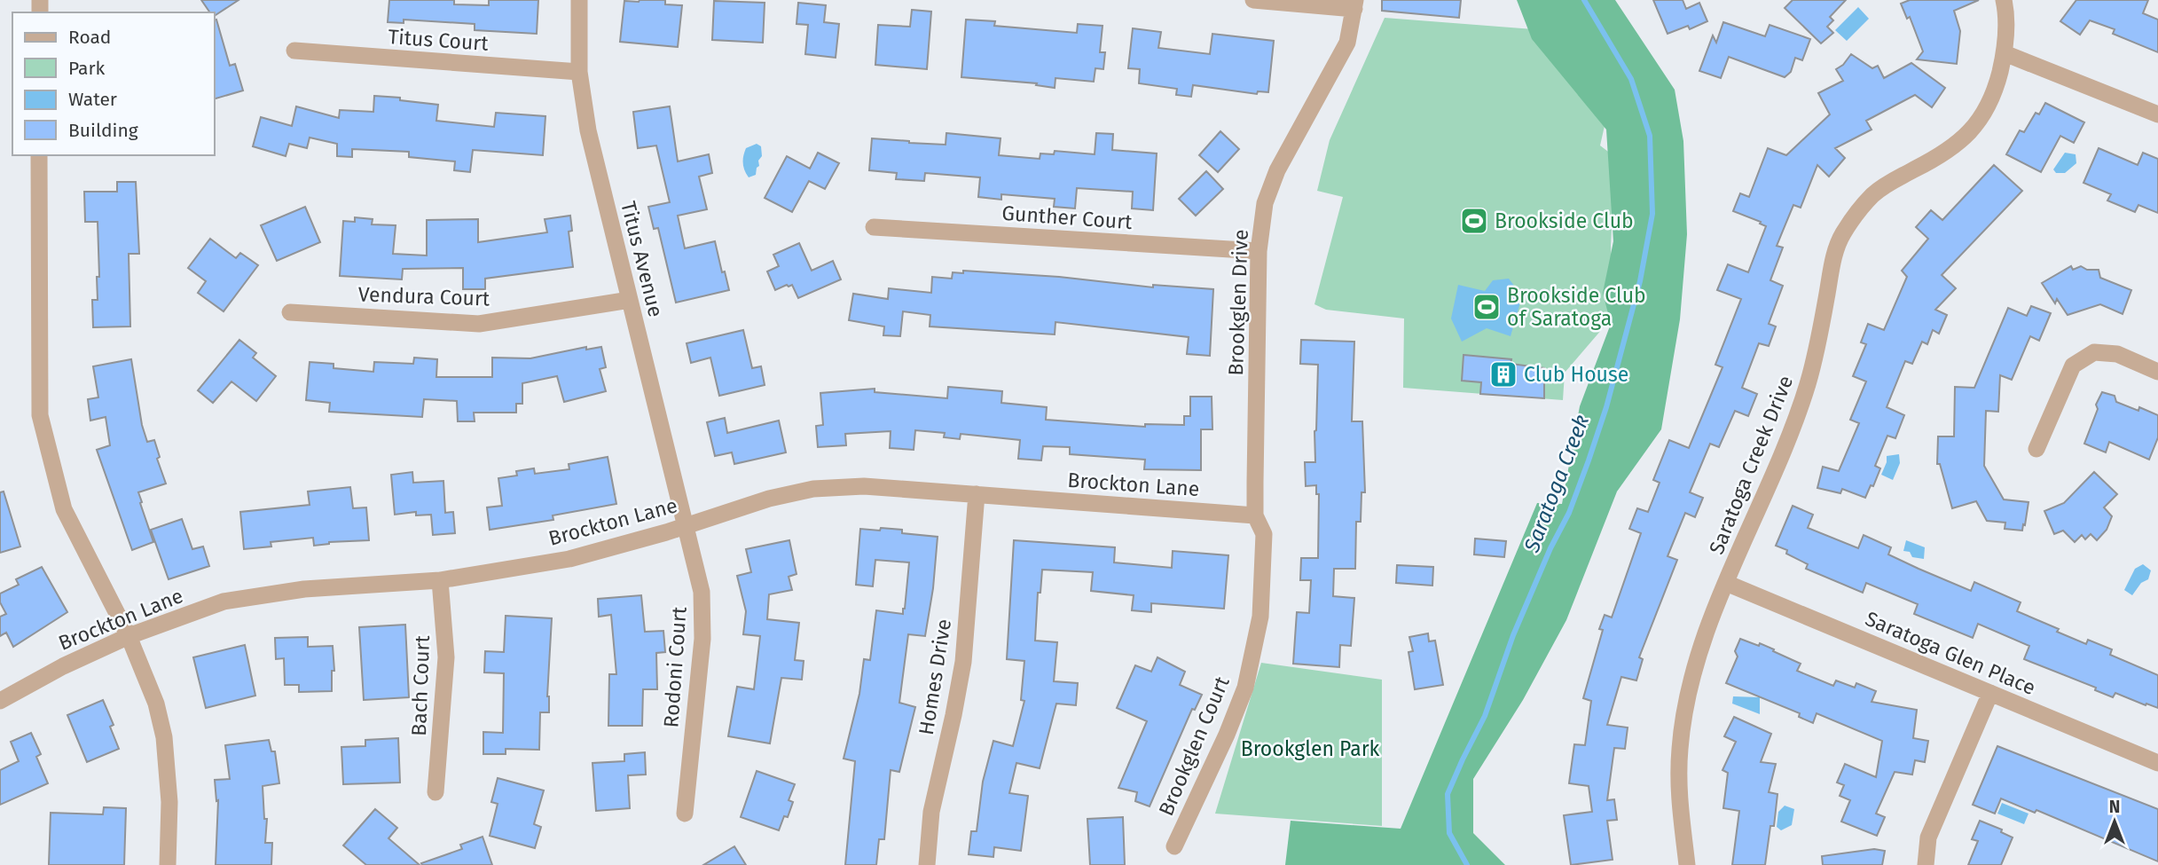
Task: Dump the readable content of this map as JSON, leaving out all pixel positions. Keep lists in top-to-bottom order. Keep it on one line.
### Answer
{"streets":{"street":["Titus Court","Gunther Court","Titus Avenue","Vendura Court","Brookglen Drive","Saratoga Creek Drive","Brockton Lane","Saratoga Glen Place","Rodoni Court","Homes Drive","Bach Court","Brookglen Court"]},"crossings":[["Titus Court","Titus Avenue"],["Gunther Court","Brookglen Drive"],["Titus Avenue","Vendura Court"],["Titus Avenue","Brockton Lane"],["Titus Avenue","Rodoni Court"],["Brookglen Drive","Brockton Lane"],["Brookglen Drive","Brookglen Court"],["Saratoga Creek Drive","Saratoga Glen Place"],["Brockton Lane","Rodoni Court"],["Brockton Lane","Homes Drive"],["Brockton Lane","Bach Court"],["Brockton Lane","Brookglen Court"]],"water":["Saratoga Creek"],"parks":["Brookglen Park"],"places":{"sports":["Brookside Club","Brookside Club of Saratoga"],"building":["Club House"]},"legend":["Road","Park","Water","Building"],"north":"top"}
